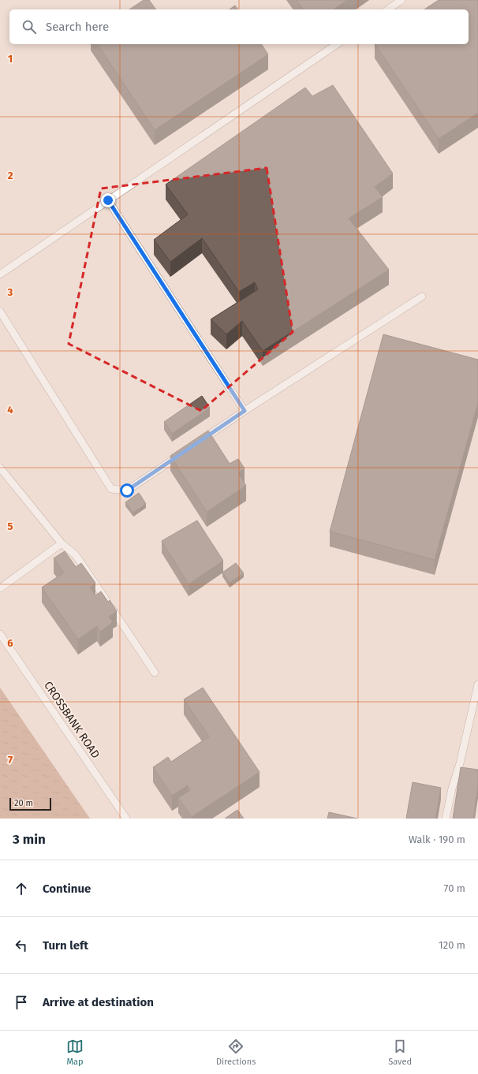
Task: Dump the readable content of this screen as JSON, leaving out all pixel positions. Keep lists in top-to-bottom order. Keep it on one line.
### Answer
{"streets":{"lane":["CROSSBANK ROAD"]},"scale_bar":"20 m","page":{"search":"Search here","scale":"20 m","heading":["3 min","Walk · 190 m"],"list":[["Continue","70 m"],["Turn left","120 m"],"Arrive at destination"],"nav":["Map","Directions","Saved"]},"grid":{"rows":["1","2","3","4","5","6","7"]}}
